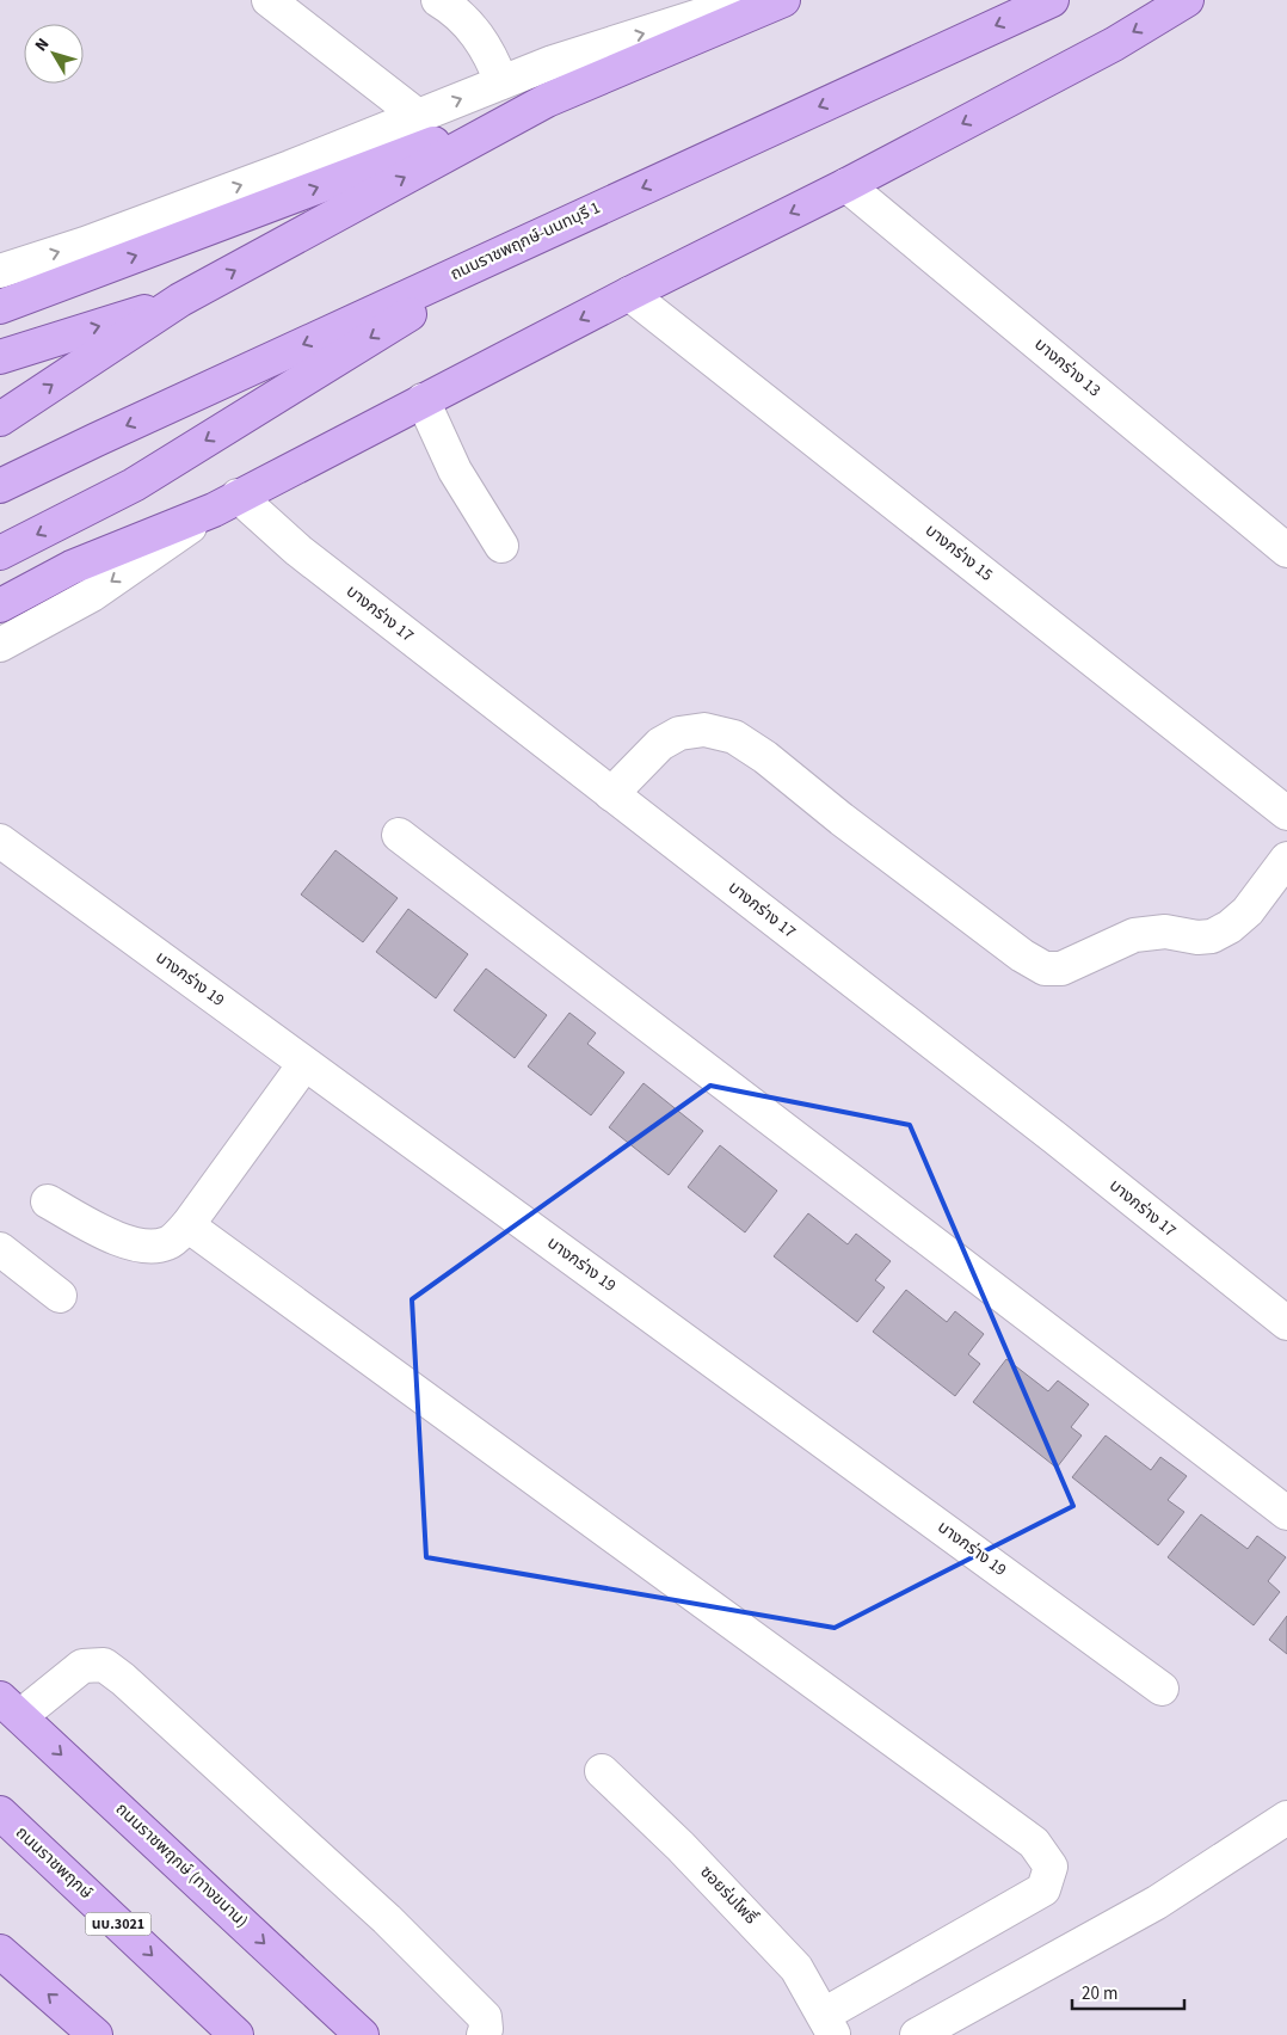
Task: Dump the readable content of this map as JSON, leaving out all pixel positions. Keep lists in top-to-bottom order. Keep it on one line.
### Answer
{"streets":{"main road":["ถนนราชพฤกษ์-นนทบุรี 1","ถนนราชพฤกษ์","ถนนราชพฤกษ์ (ทางขนาน)","นบ.3021"],"street":["บางกร่าง 13","บางกร่าง 15","บางกร่าง 17","บางกร่าง 19","ซอยร่มโพธิ์"]},"one_way":["ถนนราชพฤกษ์ (ทางขนาน)"],"scale_bar":"20 m","north":"top left"}
